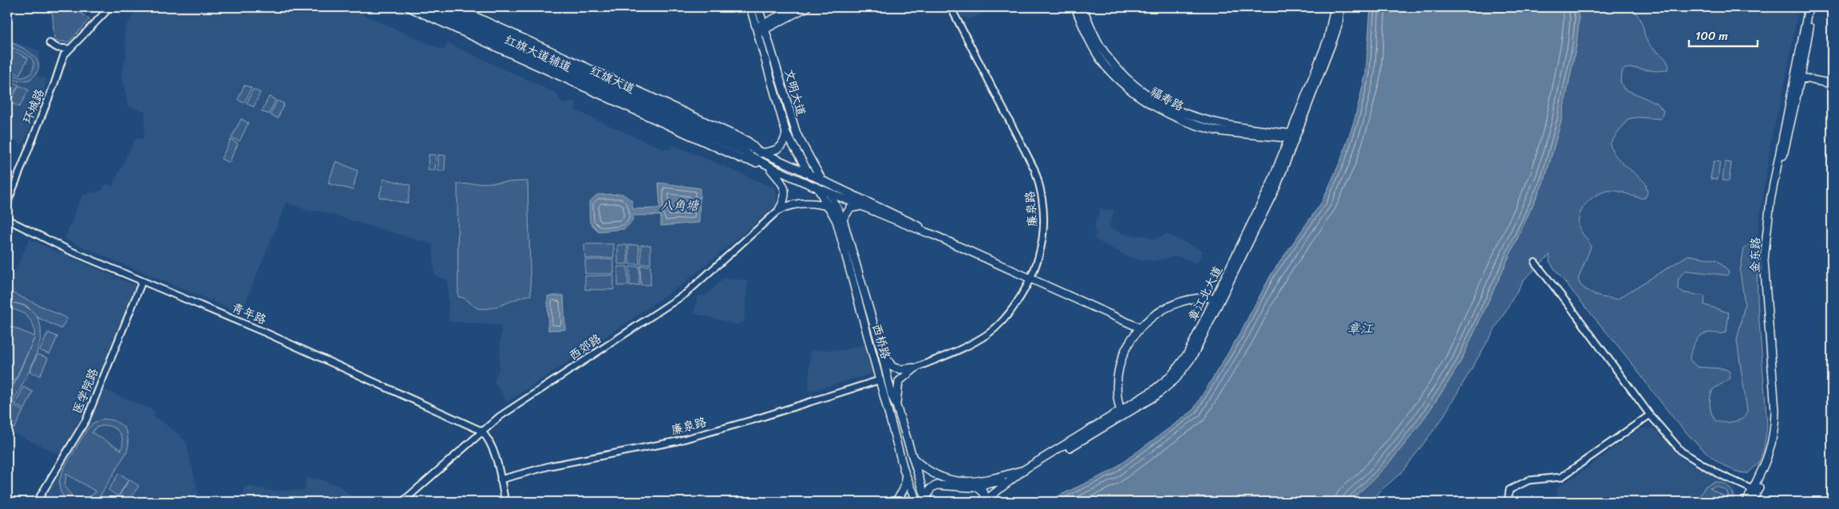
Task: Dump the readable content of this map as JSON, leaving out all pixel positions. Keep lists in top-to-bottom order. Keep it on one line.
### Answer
{"streets":{"main road":["红旗大道辅道","红旗大道","文明大道","福寿路","金东路","章江北大道","西桥路"],"street":["环城路","廉泉路","青年路","西郊路","医学院路"]},"crossings":[["红旗大道辅道","红旗大道"],["红旗大道","文明大道"],["红旗大道","西桥路"],["文明大道","西桥路"],["福寿路","章江北大道"],["廉泉路","西桥路"],["青年路","西郊路"],["青年路","医学院路"]],"water":["八角塘","章江"],"scale_bar":"100 m"}
